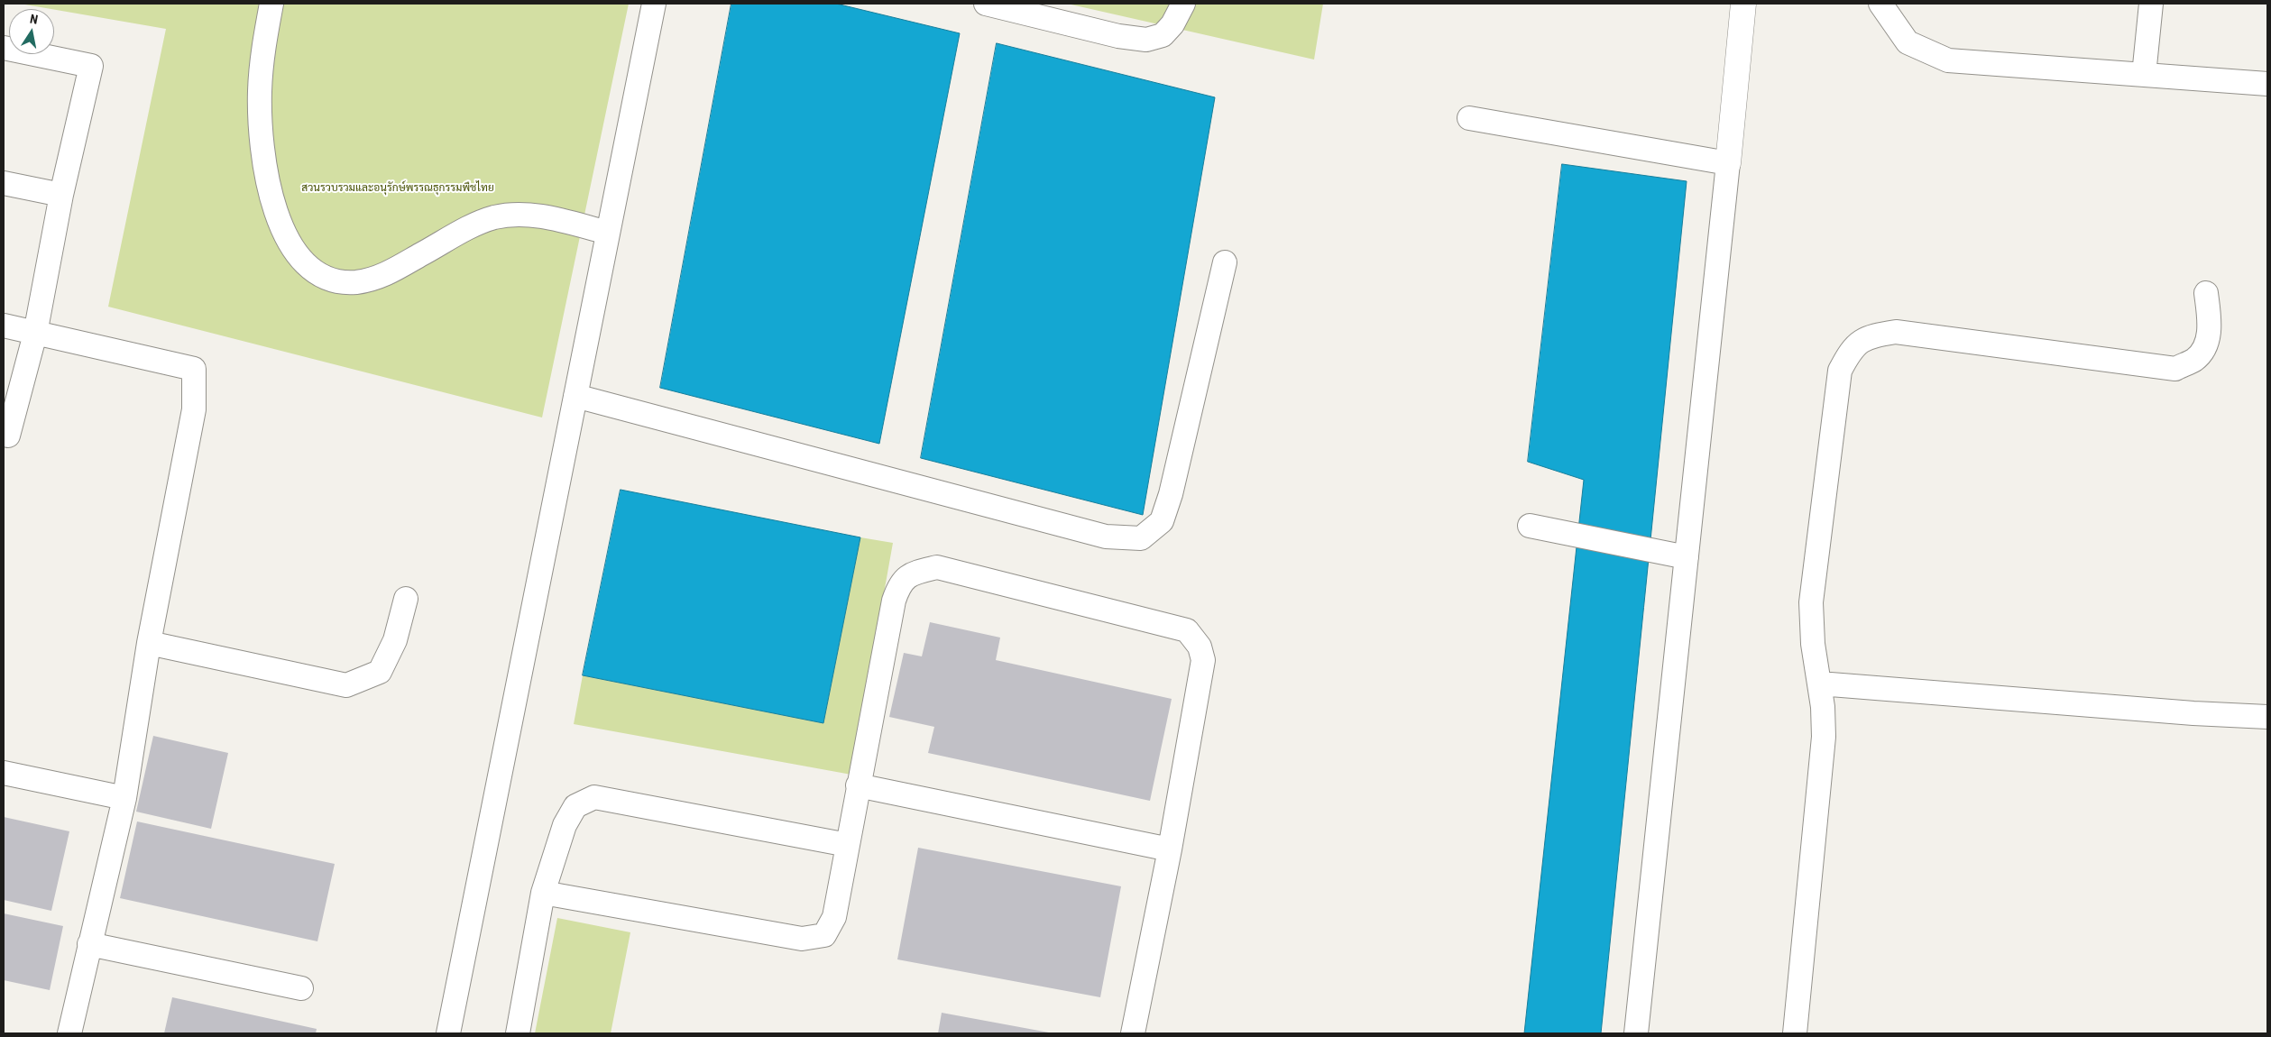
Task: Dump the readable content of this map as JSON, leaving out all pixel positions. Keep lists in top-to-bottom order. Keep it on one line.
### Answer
{"parks":["สวนรวบรวมและอนุรักษ์พรรณธุกรรมพืชไทย"],"north":"top"}
